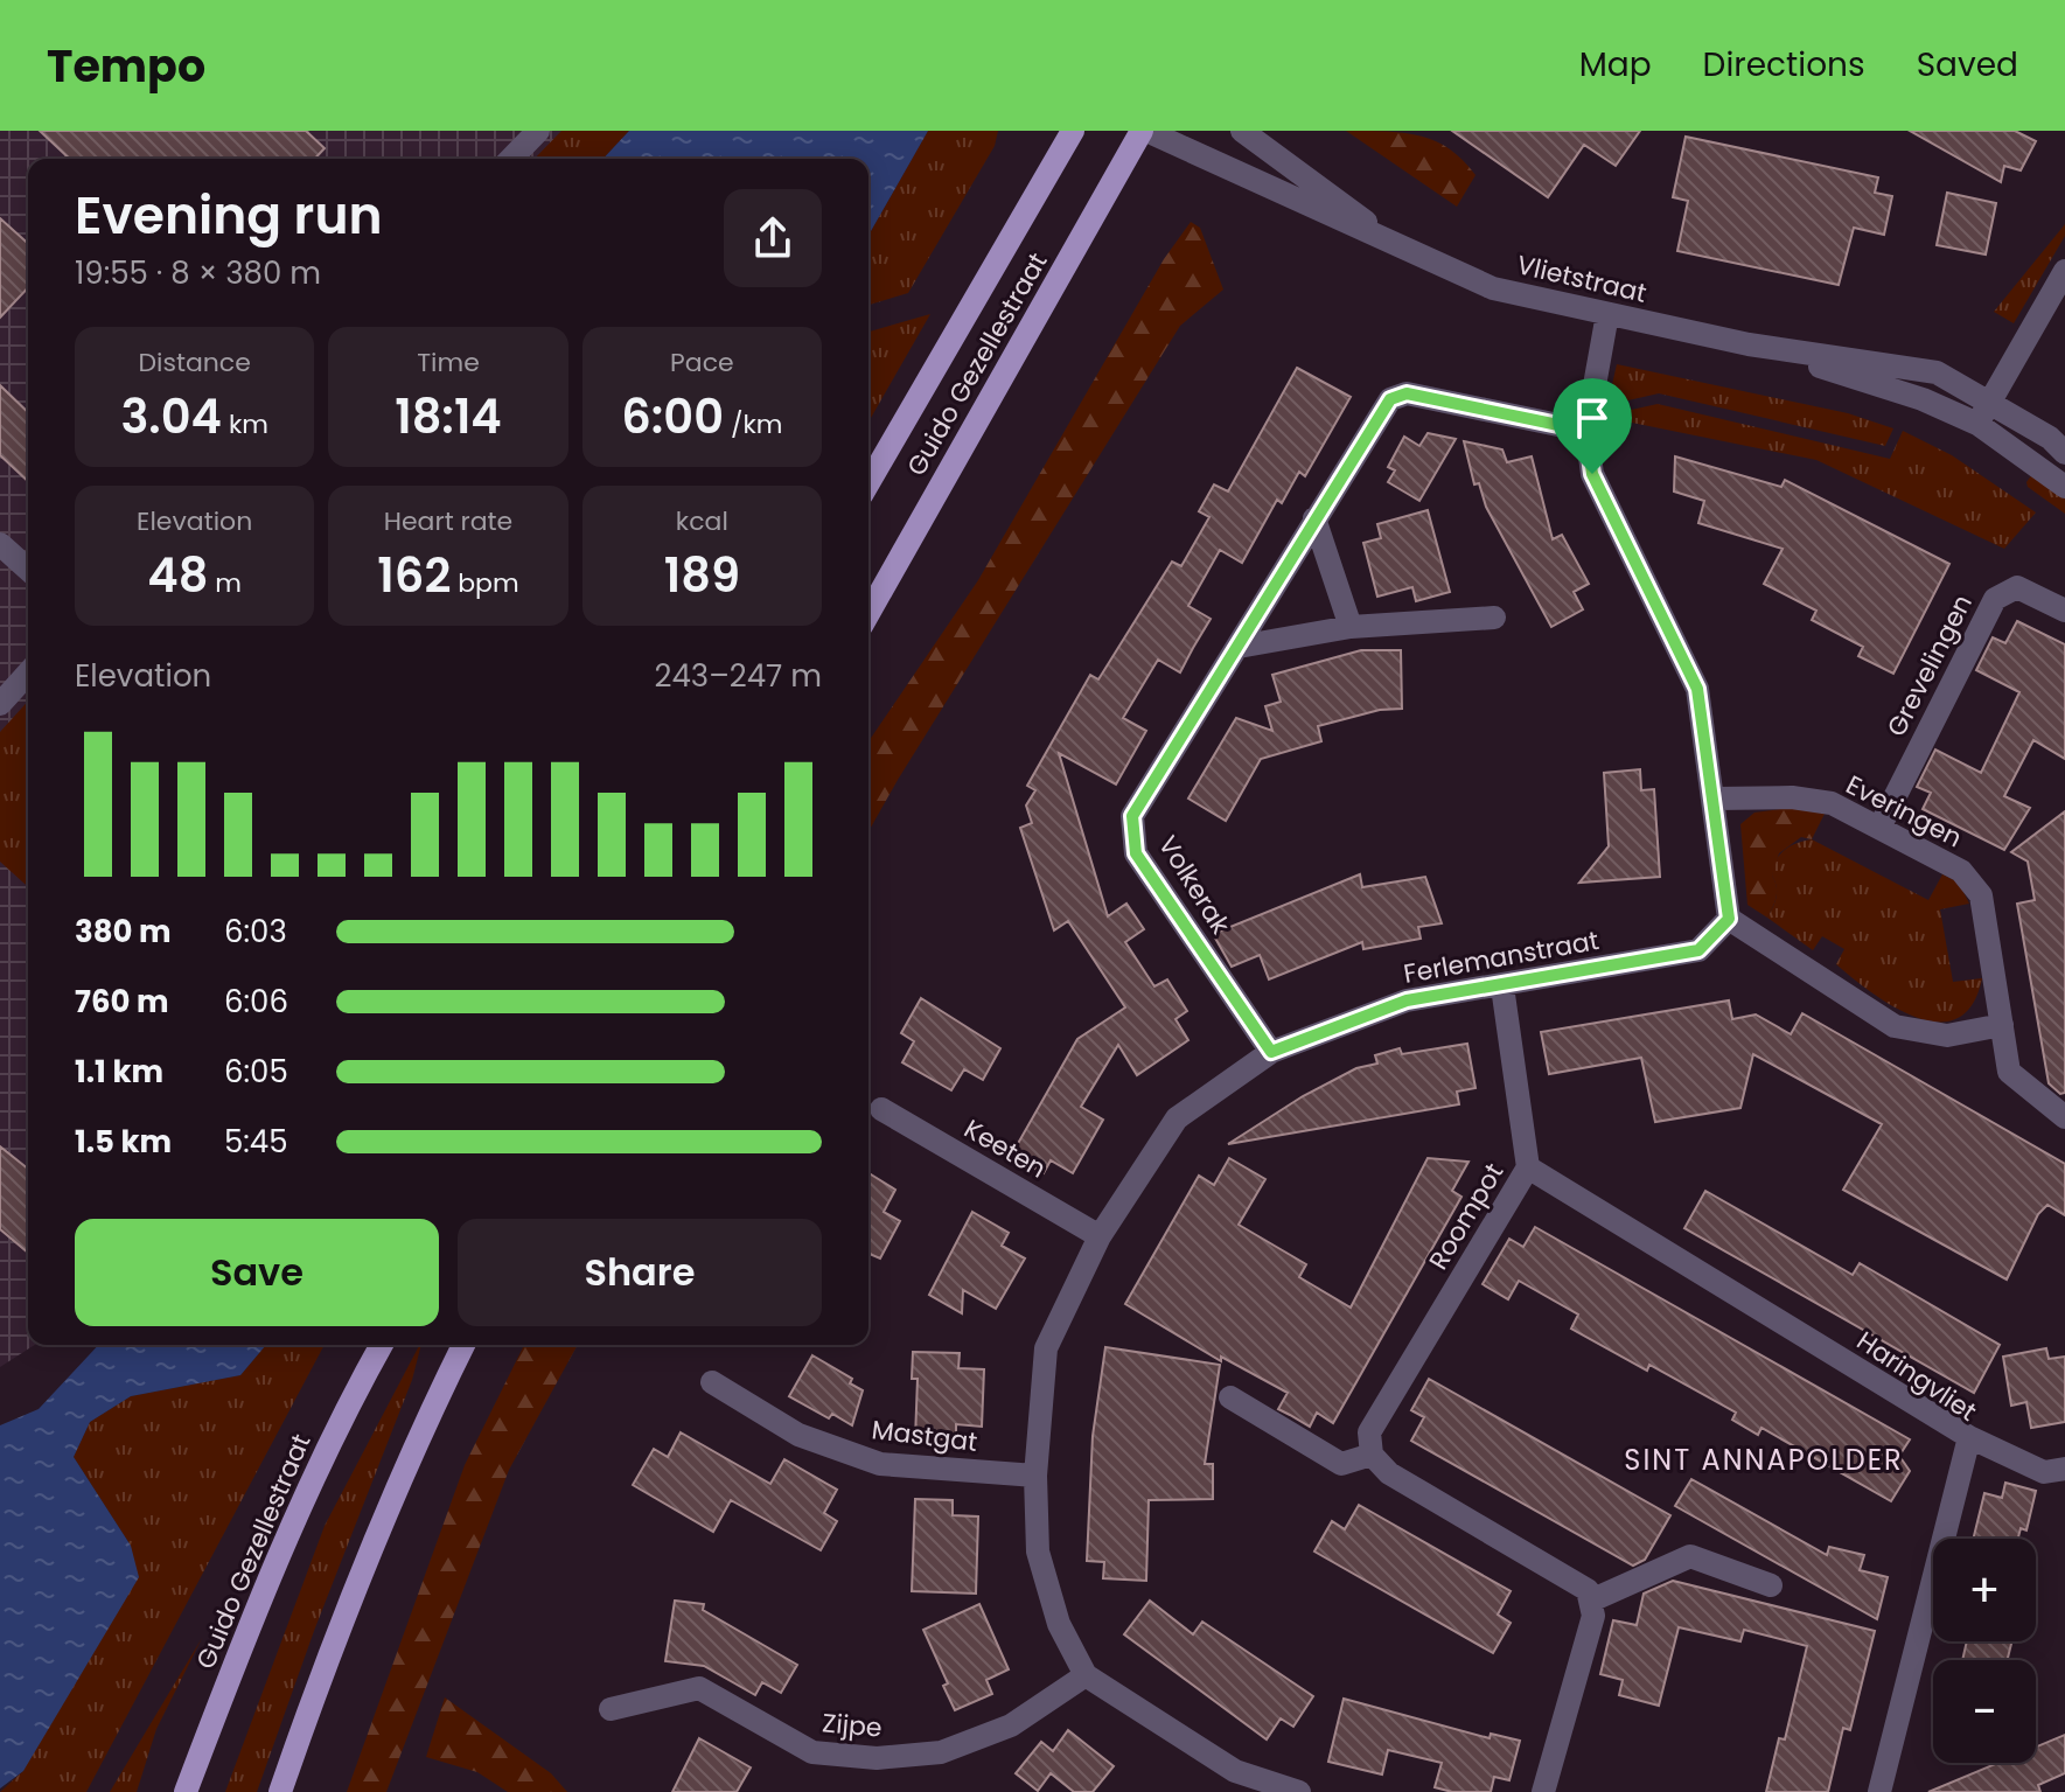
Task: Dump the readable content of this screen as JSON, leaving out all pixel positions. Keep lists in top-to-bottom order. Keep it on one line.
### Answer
{"streets":{"main road":["Guido Gezellestraat"],"street":["Vlietstraat","Grevelingen","Everingen","Volkerak","Ferlemanstraat","Keeten","Roompot","Haringvliet","Mastgat","Zijpe"]},"crossings":[["Vlietstraat","Guido Gezellestraat"],["Grevelingen","Everingen"],["Volkerak","Ferlemanstraat"],["Ferlemanstraat","Keeten"],["Ferlemanstraat","Roompot"],["Ferlemanstraat","Mastgat"],["Ferlemanstraat","Zijpe"],["Roompot","Haringvliet"]],"districts":["SINT ANNAPOLDER"],"page":{"header":"Tempo","nav":["Map","Directions","Saved"],"heading":["Evening run","19:55 · 8 × 380 m"],"stats":[["Distance","3.04 km"],["Time","18:14"],["Pace","6:00 /km"],["Elevation","48 m"],["Heart rate","162 bpm"],["kcal","189"]],"chart":["Elevation","243–247 m"],"list":[{"name":"380 m","note":"6:03"},{"name":"760 m","note":"6:06"},{"name":"1.1 km","note":"6:05"},{"name":"1.5 km","note":"5:45"}],"buttons":["Save","Share"],"map_buttons":["+","−"]}}
